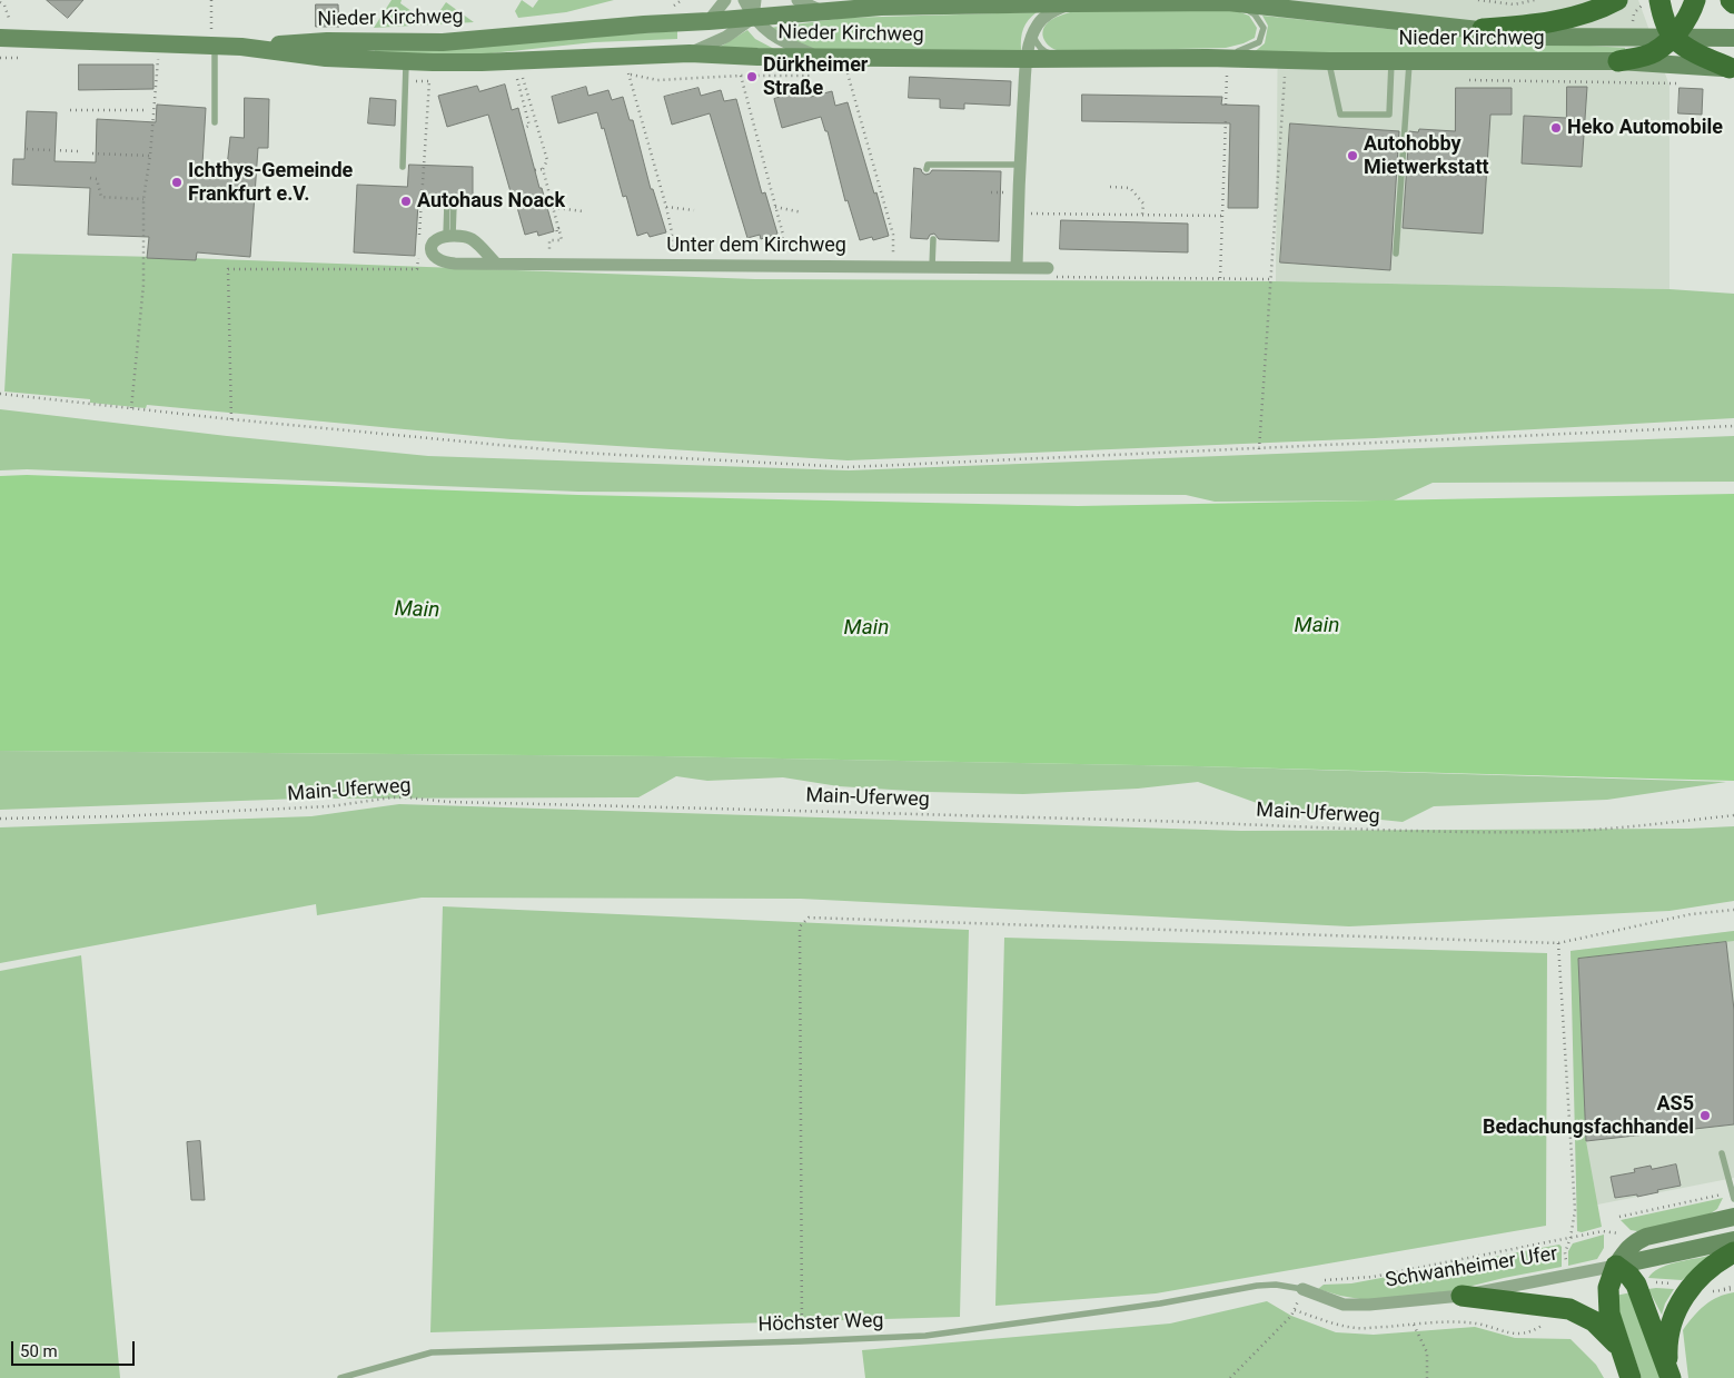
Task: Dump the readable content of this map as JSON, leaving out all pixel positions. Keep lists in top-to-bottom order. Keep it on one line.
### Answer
{"streets":{"main road":["Nieder Kirchweg","Schwanheimer Ufer"],"street":["Unter dem Kirchweg"],"lane":["Höchster Weg"],"path":["Main-Uferweg"]},"crossings":[["Schwanheimer Ufer","Höchster Weg"]],"water":["Main"],"places":["Dürkheimer Straße","Heko Automobile","Autohobby Mietwerkstatt","Ichthys-Gemeinde Frankfurt e.V.","Autohaus Noack","AS5 Bedachungsfachhandel"],"scale_bar":"50 m"}
